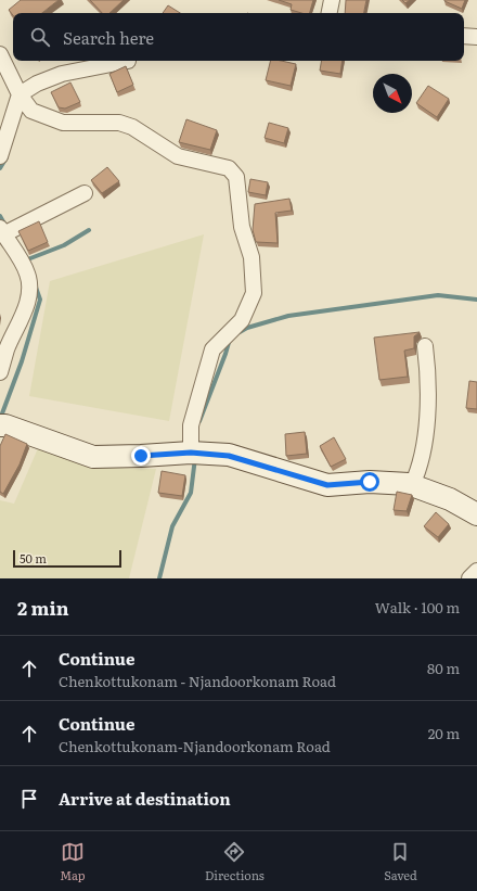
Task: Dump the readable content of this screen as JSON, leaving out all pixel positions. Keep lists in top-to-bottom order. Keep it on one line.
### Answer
{"scale_bar":"50 m","north":"bottom right","page":{"search":"Search here","scale":"50 m","heading":["2 min","Walk · 100 m"],"list":[["Continue","Chenkottukonam - Njandoorkonam Road","80 m"],["Continue","Chenkottukonam-Njandoorkonam Road","20 m"],"Arrive at destination"],"nav":["Map","Directions","Saved"]}}
